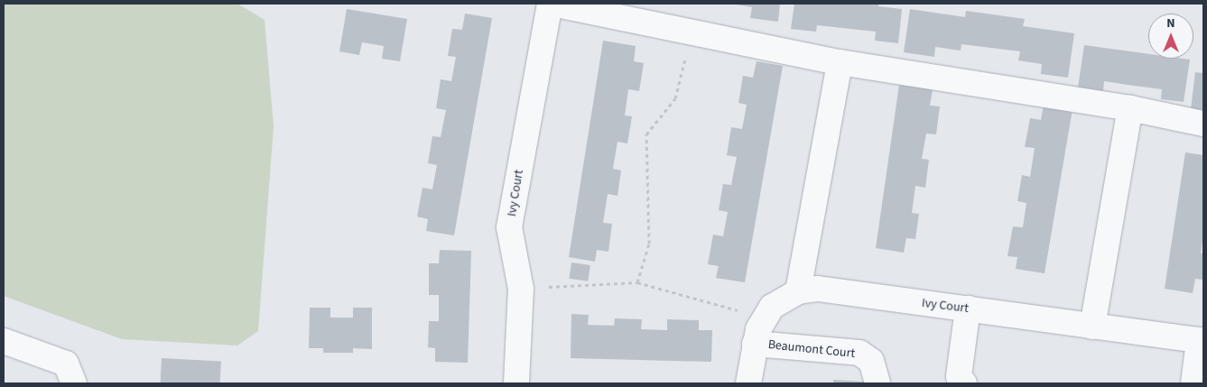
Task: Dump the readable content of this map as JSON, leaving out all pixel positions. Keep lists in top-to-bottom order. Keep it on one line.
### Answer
{"streets":{"street":["Ivy Court","Beaumont Court"]},"crossings":[["Ivy Court","Beaumont Court"]],"north":"top"}
